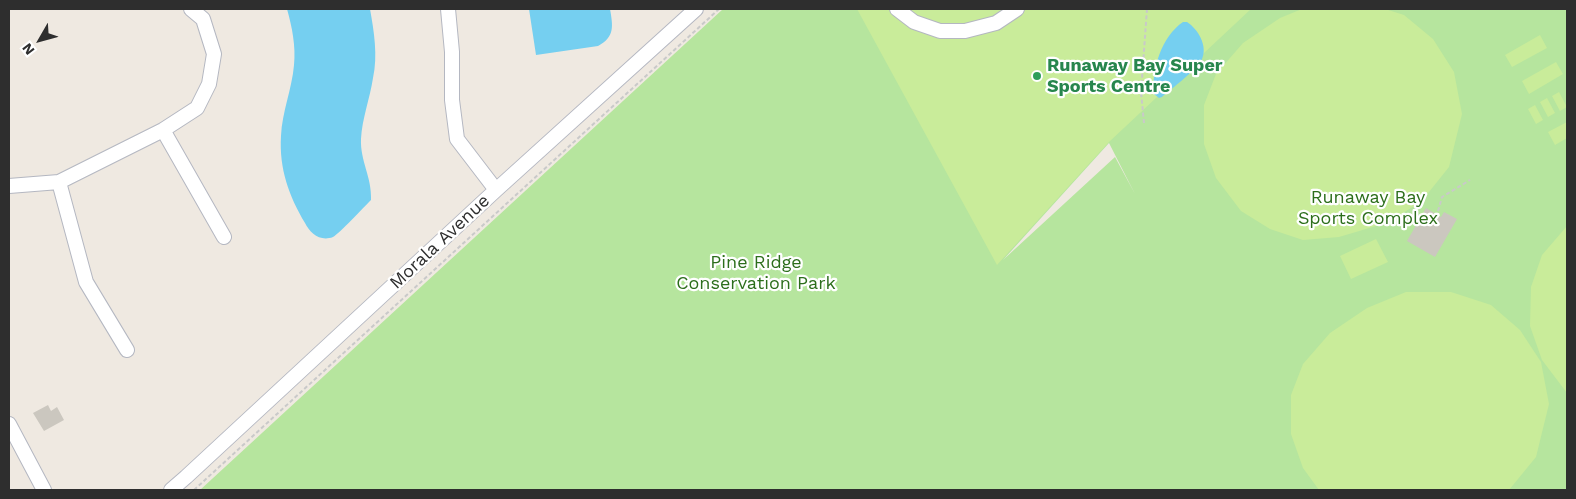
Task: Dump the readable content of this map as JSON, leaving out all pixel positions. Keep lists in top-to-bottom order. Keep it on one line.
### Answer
{"streets":{"street":["Morala Avenue"]},"parks":["Runaway Bay Sports Complex","Pine Ridge Conservation Park"],"places":["Runaway Bay Super Sports Centre"],"north":"bottom left"}
